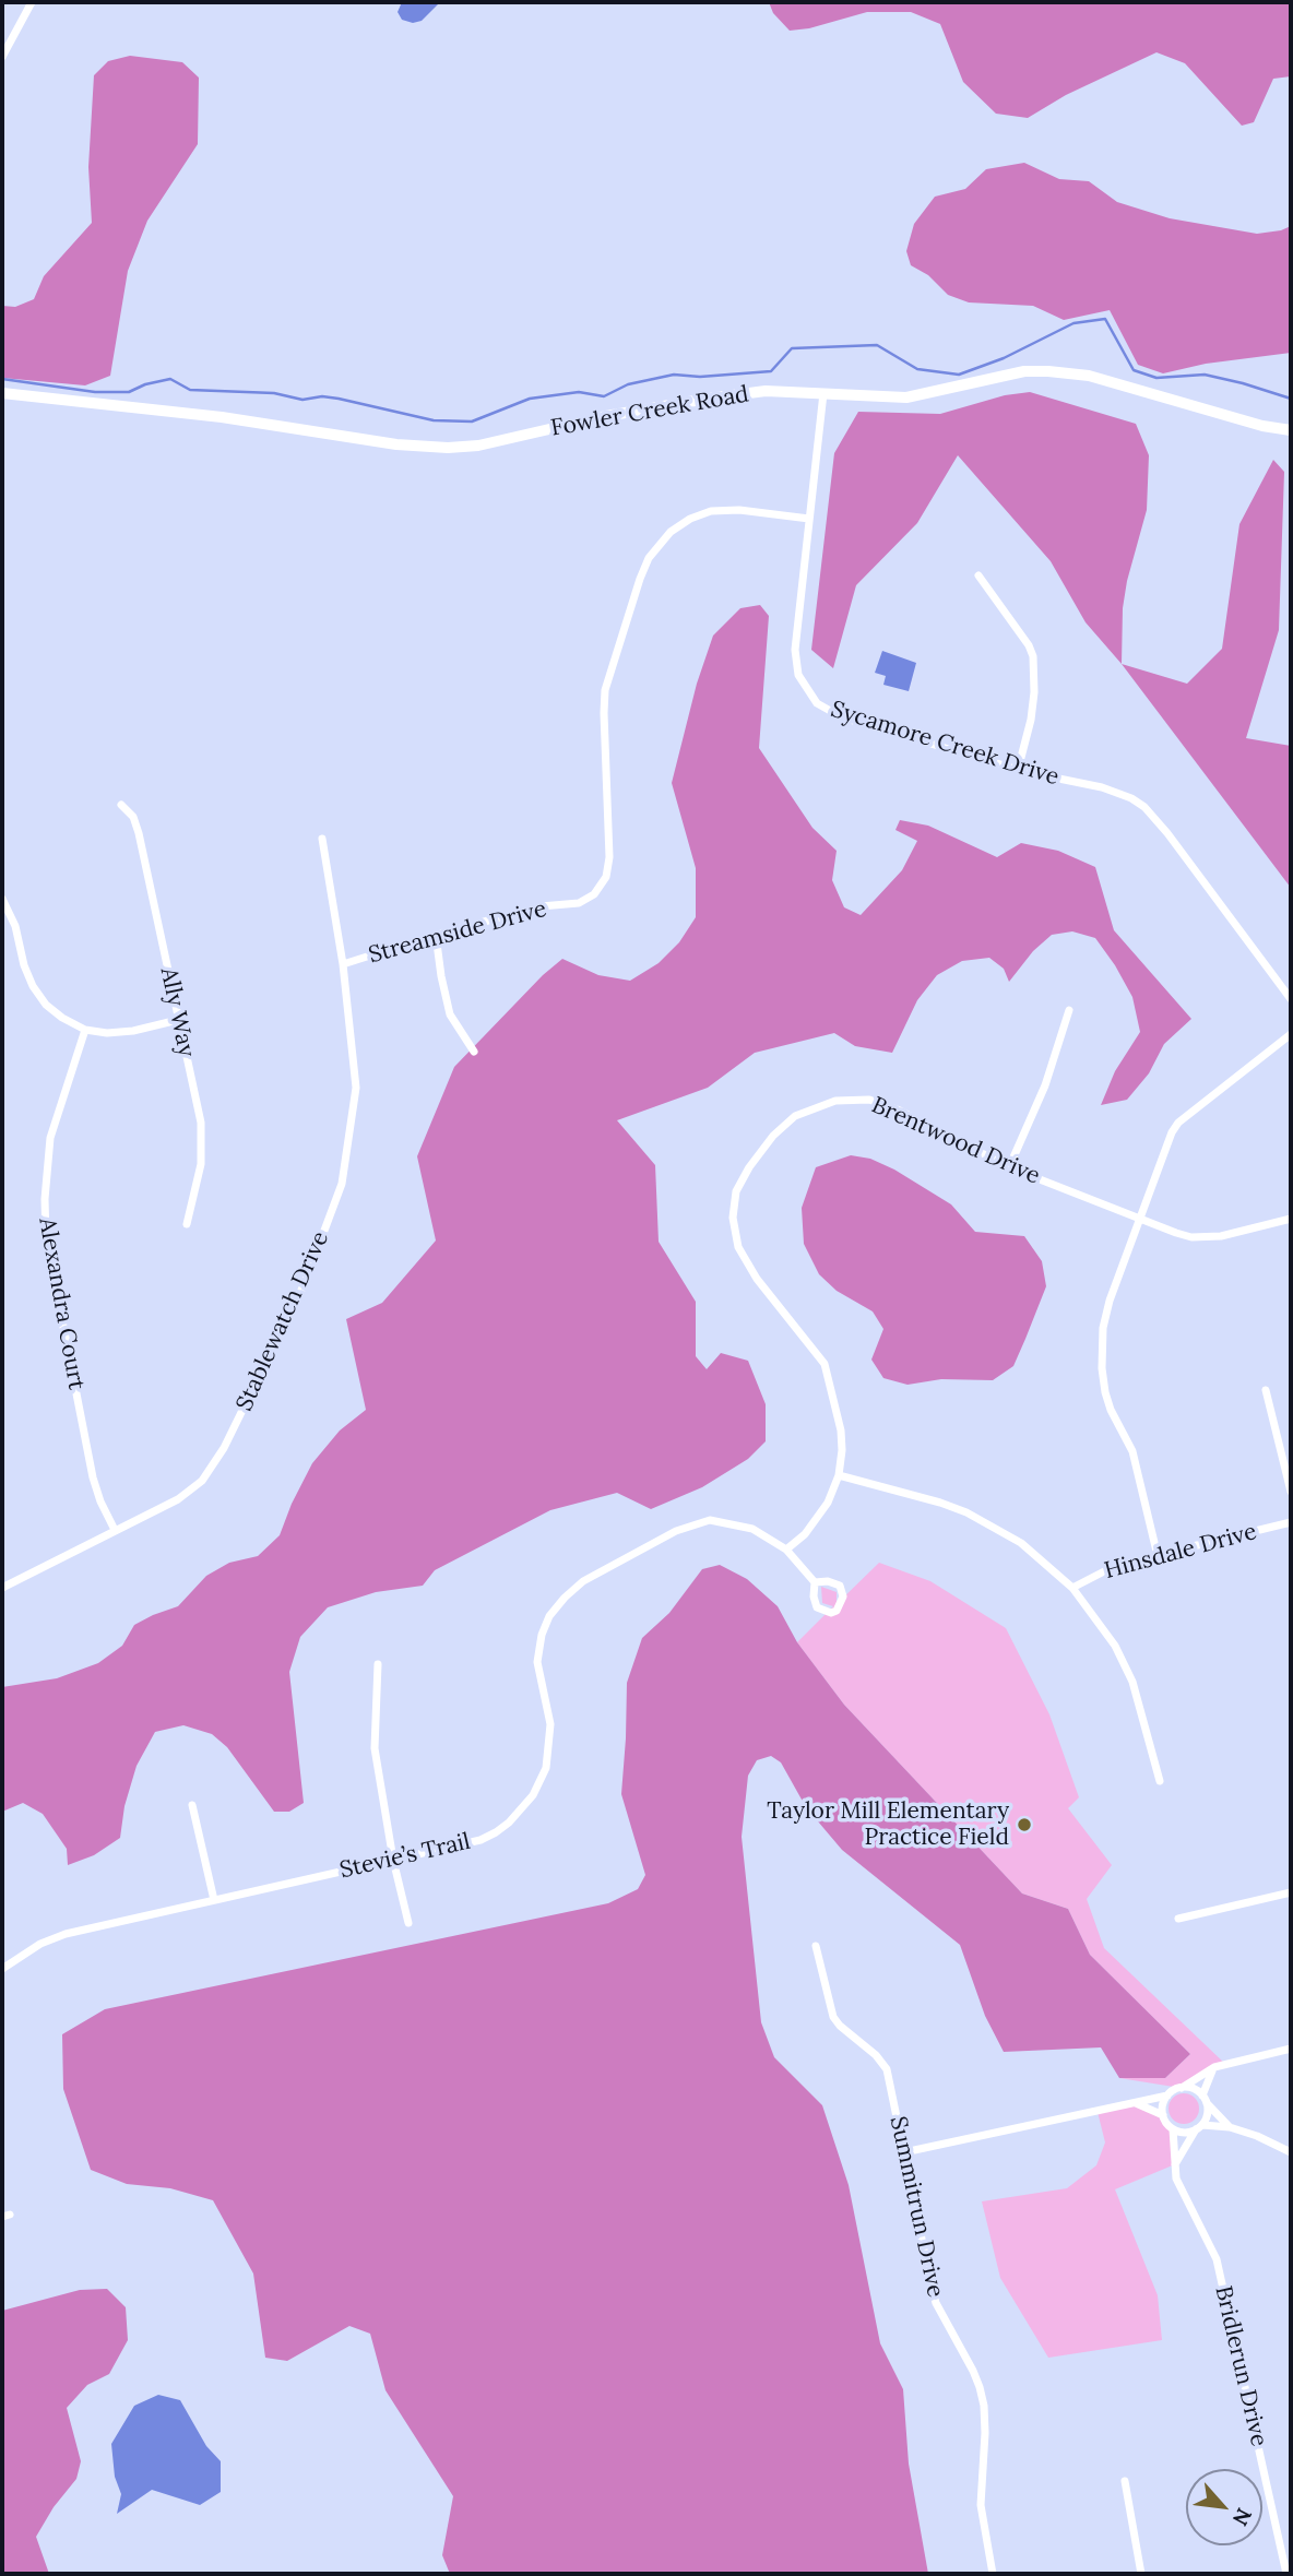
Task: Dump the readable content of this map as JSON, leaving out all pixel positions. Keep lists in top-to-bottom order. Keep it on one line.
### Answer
{"streets":{"main road":["Fowler Creek Road"],"street":["Sycamore Creek Drive","Streamside Drive","Ally Way","Brentwood Drive","Alexandra Court","Stablewatch Drive","Hinsdale Drive","Stevie’s Trail","Summitrun Drive","Bridlerun Drive"]},"crossings":[["Fowler Creek Road","Sycamore Creek Drive"],["Sycamore Creek Drive","Streamside Drive"],["Streamside Drive","Stablewatch Drive"],["Brentwood Drive","Stevie’s Trail"],["Alexandra Court","Stablewatch Drive"]],"places":["Taylor Mill Elementary Practice Field"],"north":"bottom right"}
